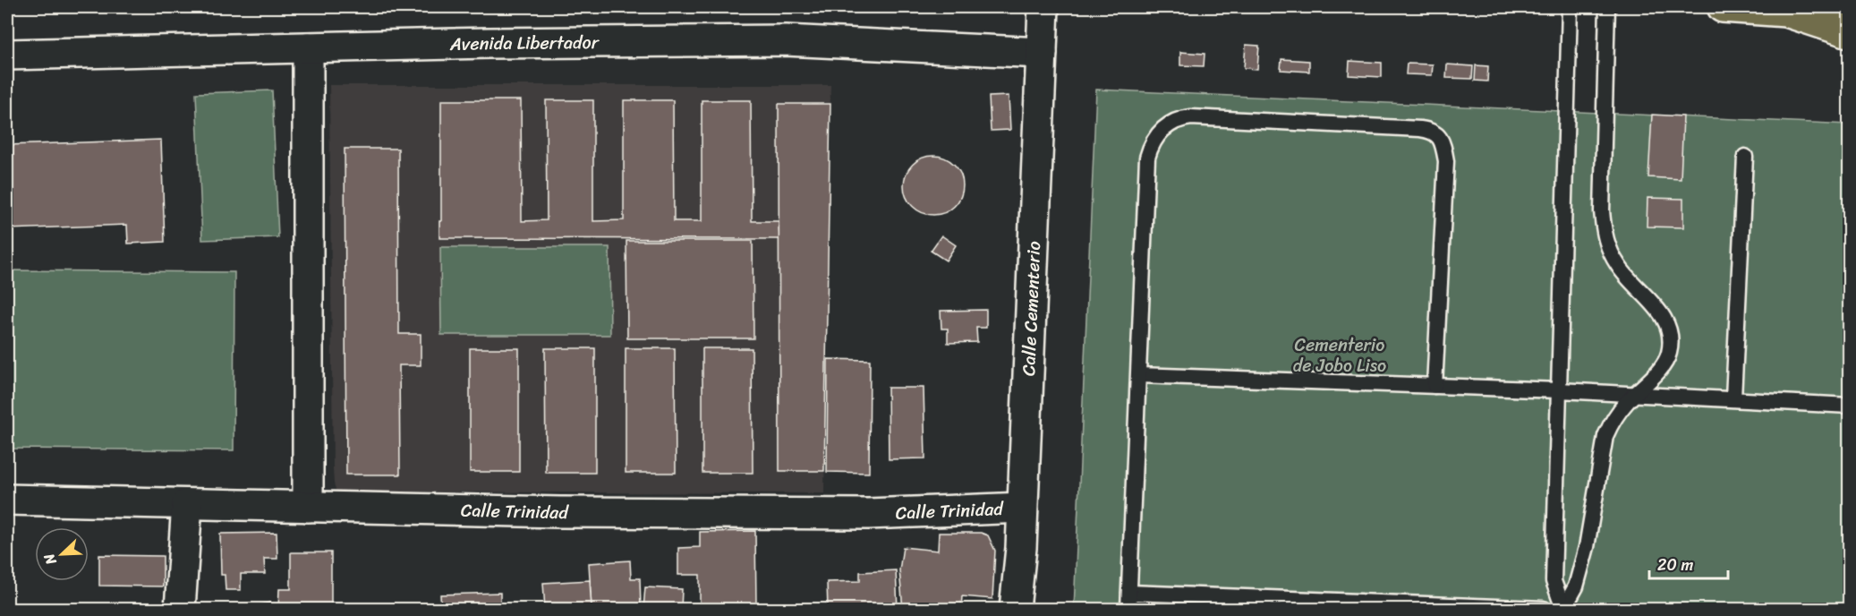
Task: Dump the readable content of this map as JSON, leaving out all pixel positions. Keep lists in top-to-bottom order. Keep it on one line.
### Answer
{"streets":{"street":["Avenida Libertador","Calle Cementerio","Calle Trinidad"]},"crossings":[["Avenida Libertador","Calle Cementerio"],["Calle Cementerio","Calle Trinidad"]],"parks":["Cementerio de Jobo Liso"],"scale_bar":"20 m","north":"bottom left"}
